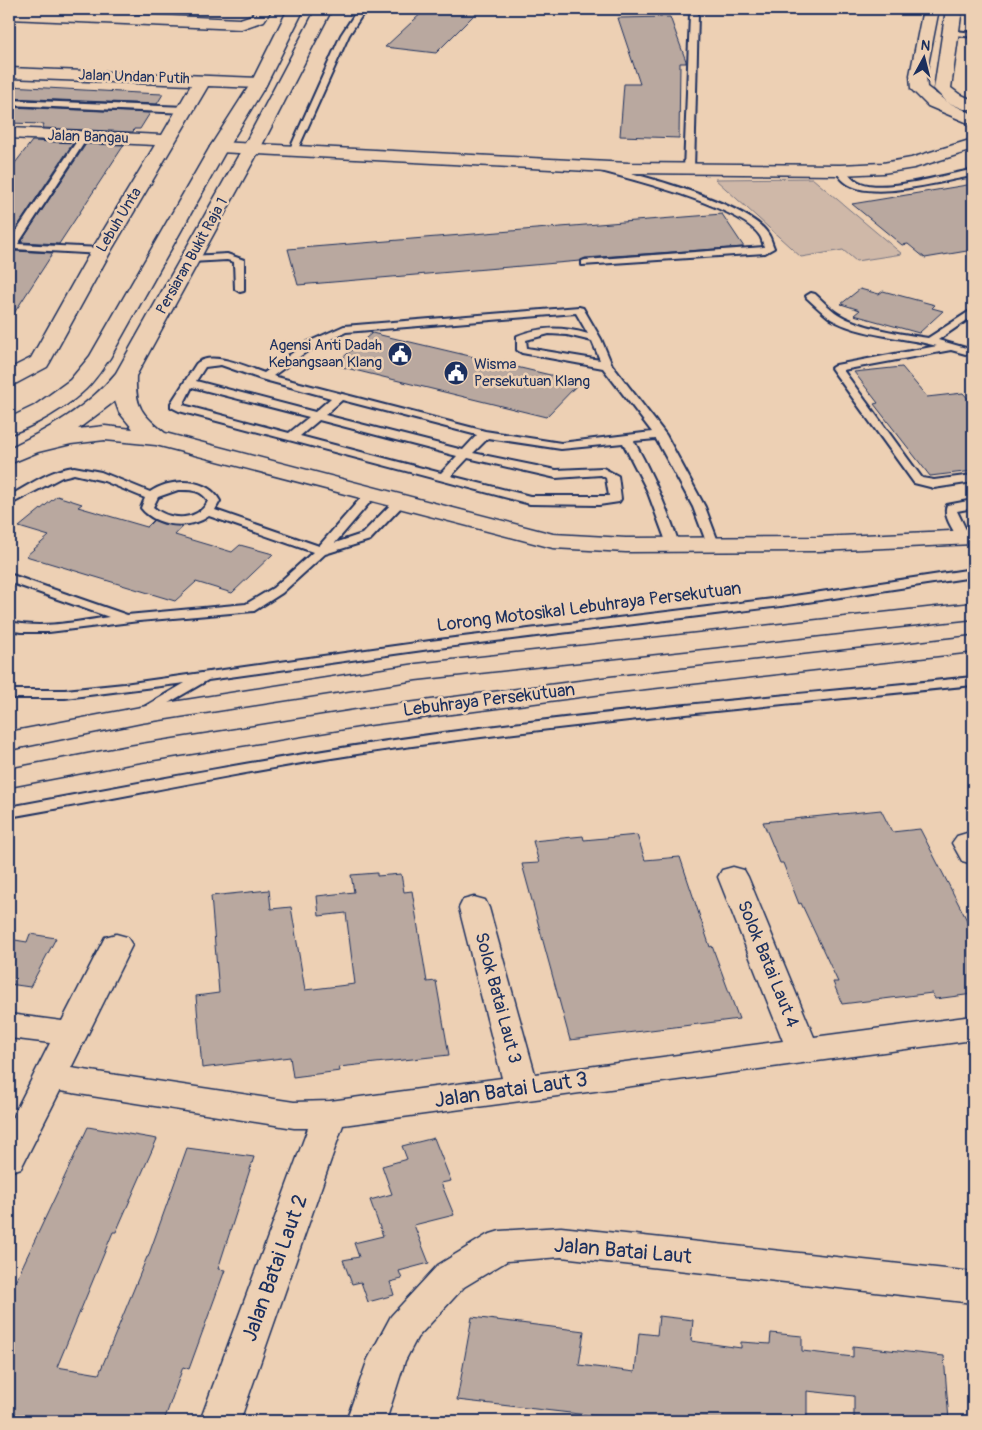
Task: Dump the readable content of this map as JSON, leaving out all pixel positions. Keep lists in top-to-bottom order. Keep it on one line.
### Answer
{"streets":{"main road":["Jalan Undan Putih","Jalan Bangau","Lebuh Unta","Persiaran Bukit Raja 1","Lebuhraya Persekutuan","Solok Batai Laut 4","Solok Batai Laut 3","Jalan Batai Laut 3","Jalan Batai Laut","Jalan Batai Laut 2"],"lane":["Lorong Motosikal Lebuhraya Persekutuan"]},"crossings":[["Jalan Undan Putih","Lebuh Unta"],["Jalan Undan Putih","Persiaran Bukit Raja 1"],["Jalan Bangau","Lebuh Unta"],["Lorong Motosikal Lebuhraya Persekutuan","Lebuhraya Persekutuan"],["Solok Batai Laut 4","Jalan Batai Laut 3"],["Solok Batai Laut 3","Jalan Batai Laut 3"],["Jalan Batai Laut 3","Jalan Batai Laut 2"]],"places":{"public building":["Agensi Anti Dadah Kebangsaan Klang","Wisma Persekutuan Klang"]},"north":"top"}
